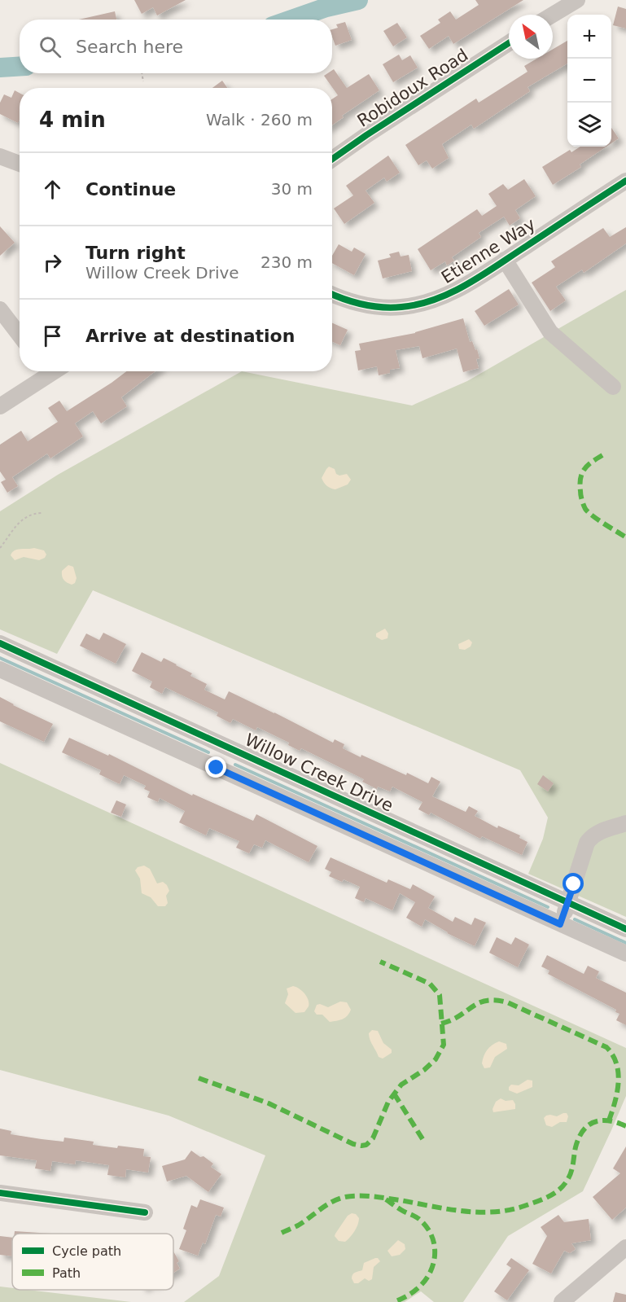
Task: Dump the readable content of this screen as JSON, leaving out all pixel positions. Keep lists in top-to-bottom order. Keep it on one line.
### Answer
{"streets":{"street":["Robidoux Road","Etienne Way","Willow Creek Drive"]},"legend":["Cycle path","Path"],"north":"top left","page":{"map_buttons":["+","−"],"search":"Search here","heading":["4 min","Walk · 260 m"],"list":[["Continue","30 m"],["Turn right","Willow Creek Drive","230 m"],"Arrive at destination"]}}
